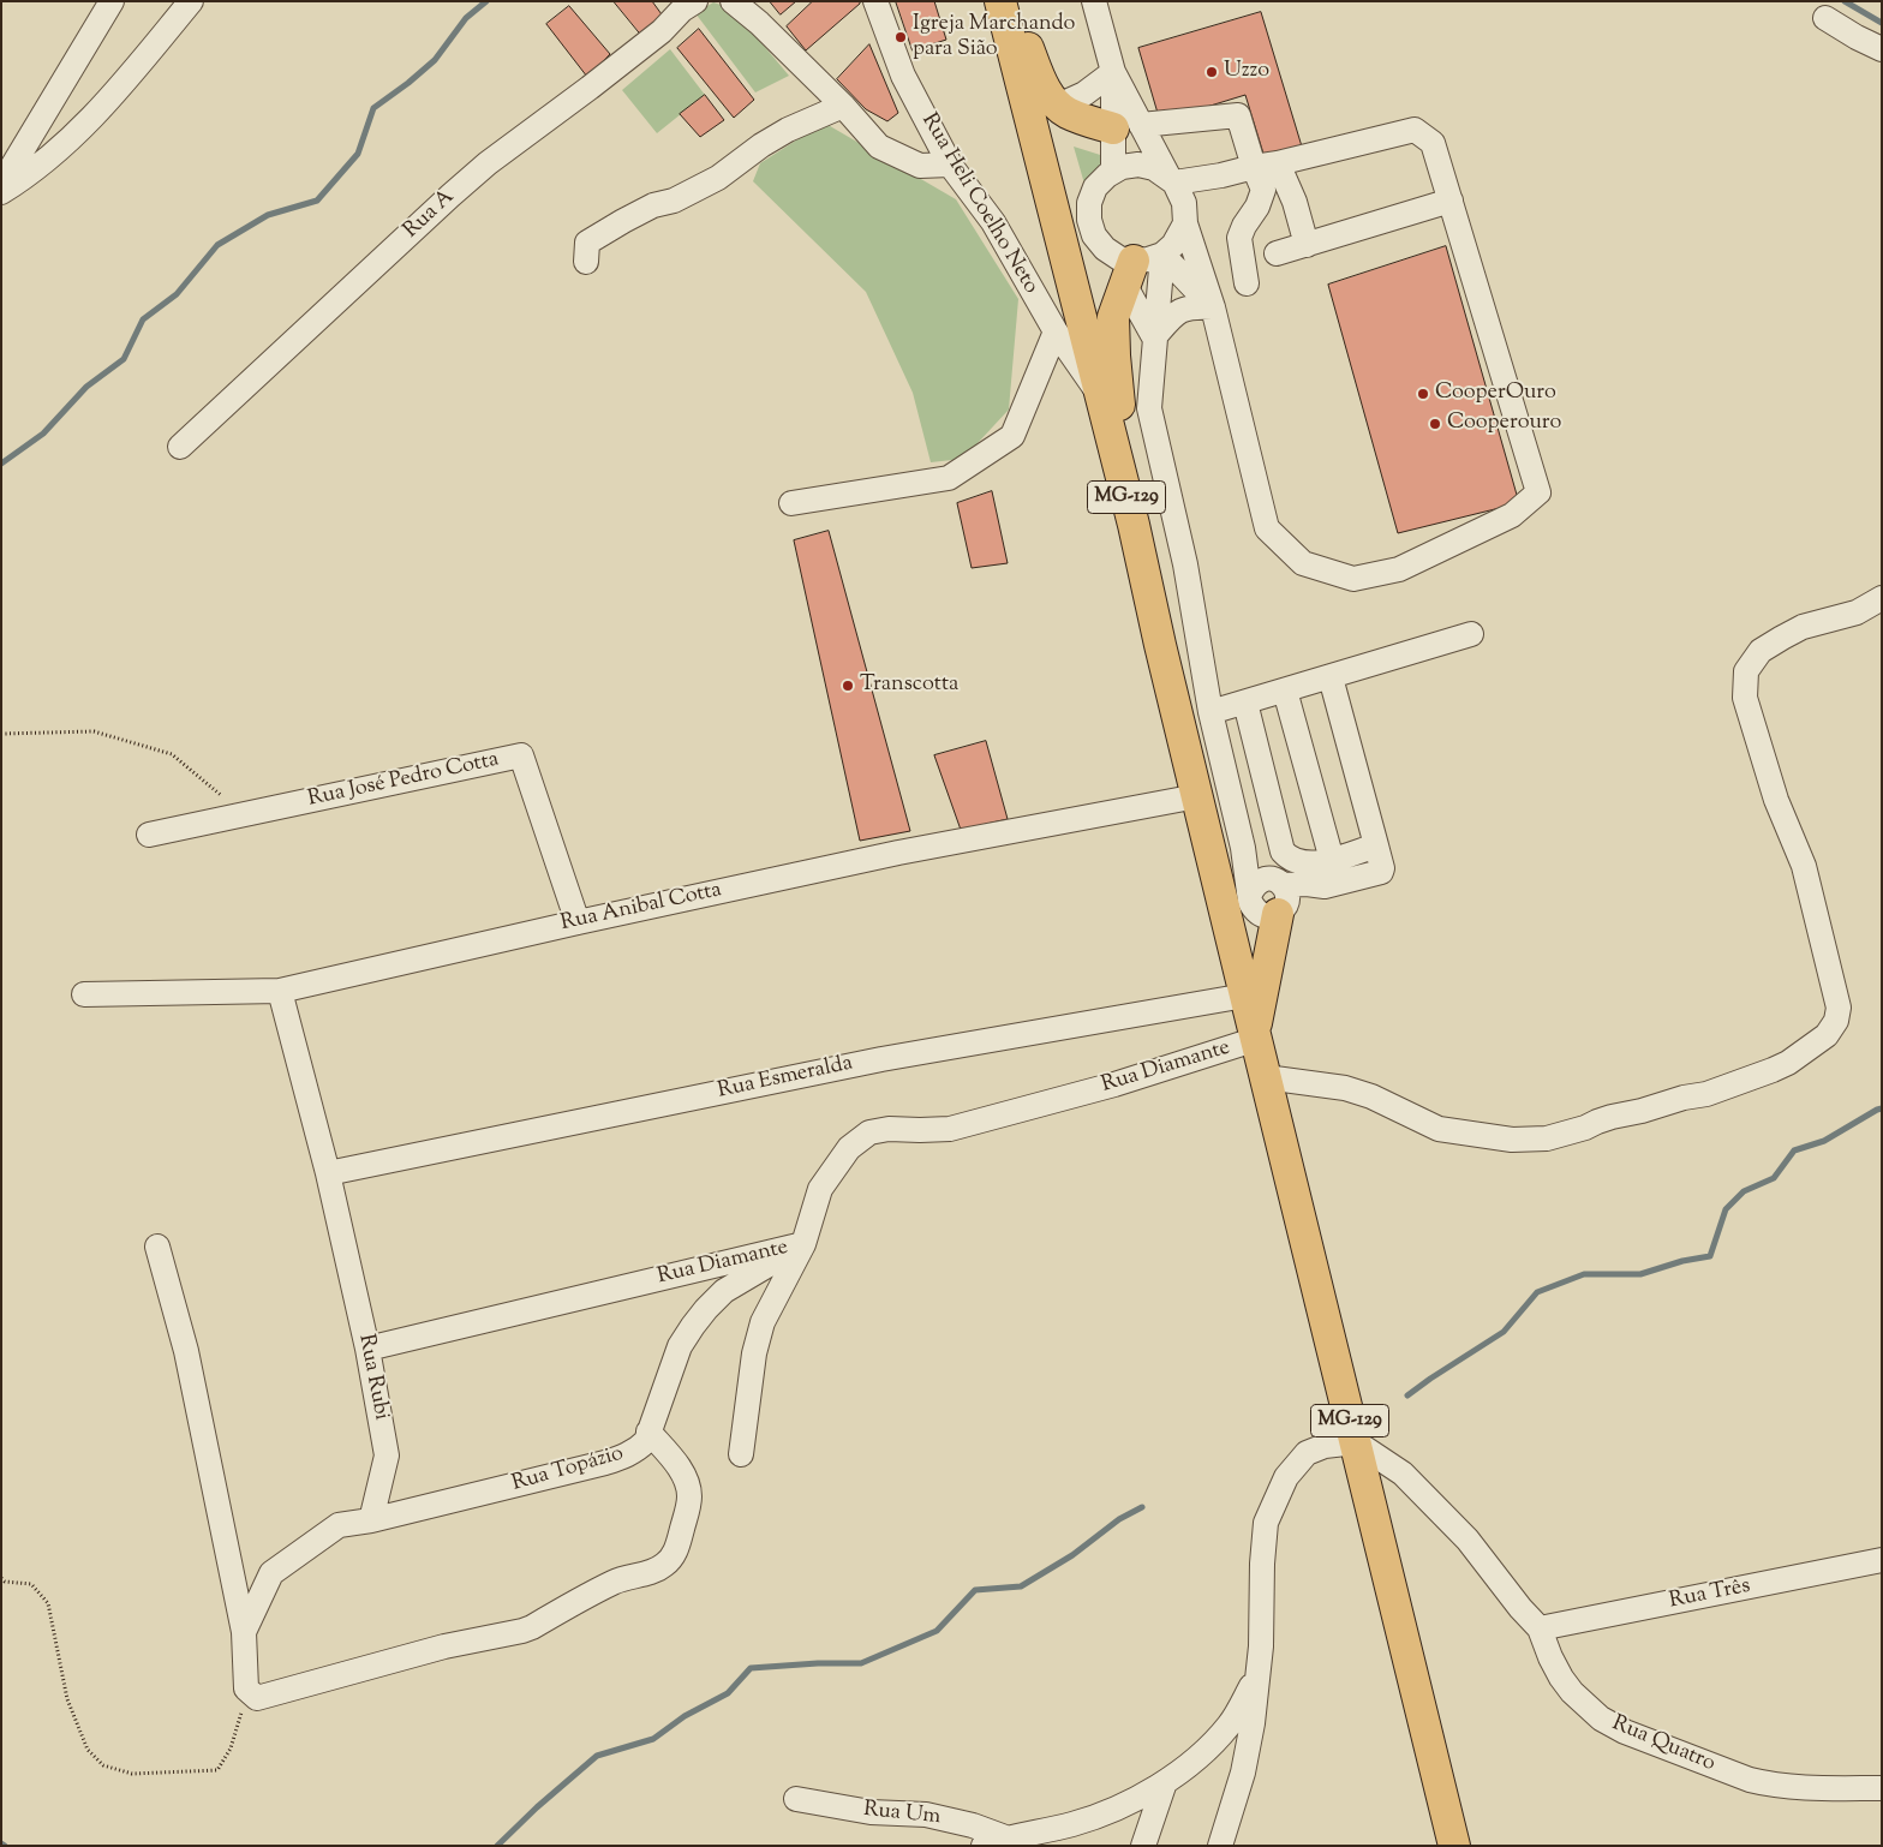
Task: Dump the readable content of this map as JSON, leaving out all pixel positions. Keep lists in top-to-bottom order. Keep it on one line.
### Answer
{"streets":{"main road":["MG-129"],"street":["Rua Heli Coelho Neto","Rua A","Rua José Pedro Cotta","Rua Anibal Cotta","Rua Diamante","Rua Esmeralda","Rua Rubi","Rua Topázio","Rua Três","Rua Quatro","Rua Um"]},"crossings":[["Rua Heli Coelho Neto","MG-129"],["MG-129","Rua Anibal Cotta"],["MG-129","Rua Diamante"],["MG-129","Rua Esmeralda"],["MG-129","Rua Quatro"],["Rua José Pedro Cotta","Rua Anibal Cotta"],["Rua Anibal Cotta","Rua Rubi"],["Rua Diamante","Rua Rubi"],["Rua Diamante","Rua Topázio"],["Rua Esmeralda","Rua Rubi"],["Rua Rubi","Rua Topázio"],["Rua Três","Rua Quatro"]],"places":["Igreja Marchando para Sião","Uzzo","CooperOuro","Cooperouro","Transcotta"]}
